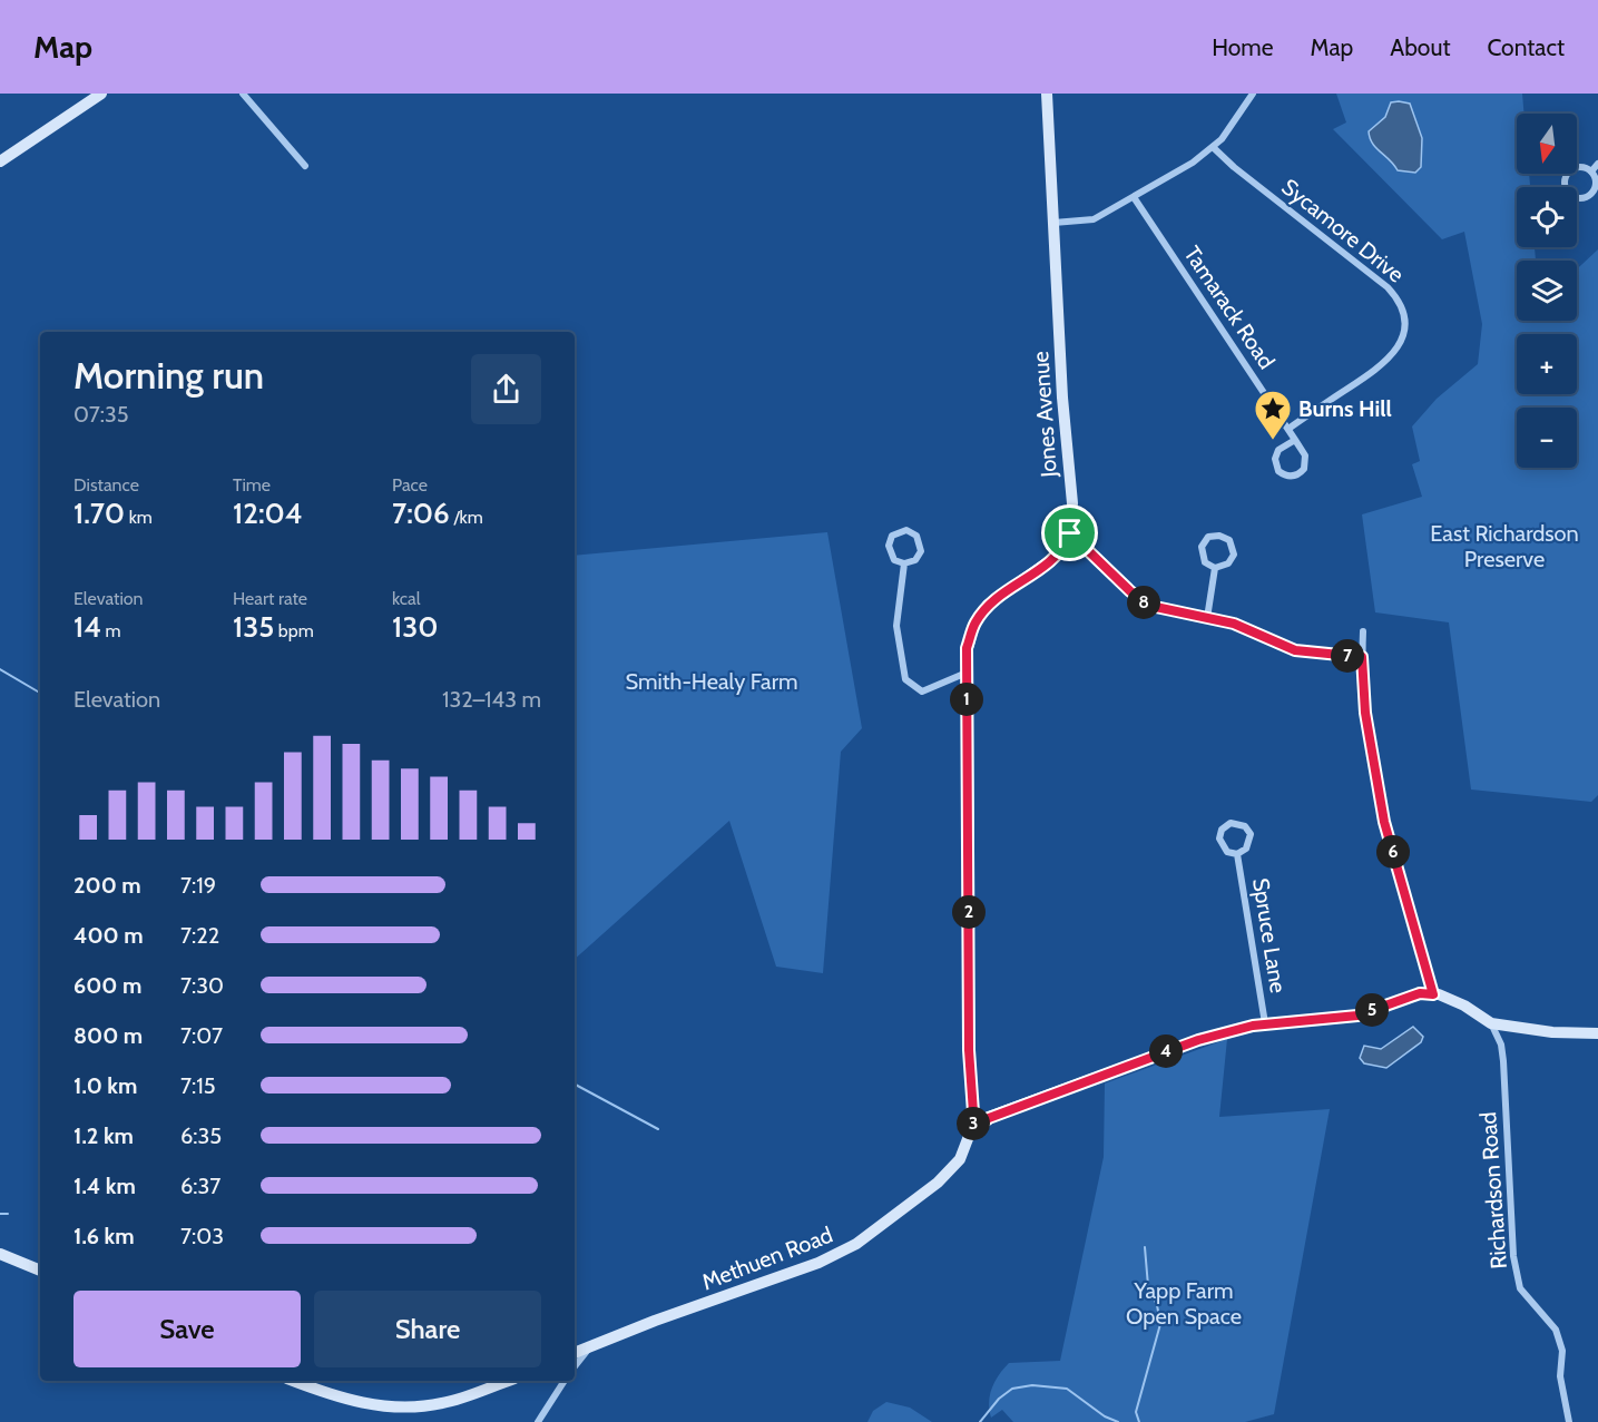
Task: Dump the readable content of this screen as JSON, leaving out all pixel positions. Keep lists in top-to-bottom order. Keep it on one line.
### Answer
{"streets":{"street":["Sycamore Drive","Tamarack Road","Jones Avenue","Spruce Lane","Richardson Road","Methuen Road"]},"crossings":[["Sycamore Drive","Tamarack Road"]],"parks":["East Richardson Preserve","Smith-Healy Farm","Yapp Farm Open Space"],"places":{"place":["Burns Hill"]},"north":"bottom","page":{"header":"Map","nav":["Home","Map","About","Contact"],"map_buttons":["+","−"],"heading":["Morning run","07:35"],"stats":[["Distance","1.70 km"],["Time","12:04"],["Pace","7:06 /km"],["Elevation","14 m"],["Heart rate","135 bpm"],["kcal","130"]],"pins":["8","7","1","6","2","5","4","3"],"chart":["Elevation","132–143 m"],"list":[{"name":"200 m","note":"7:19"},{"name":"400 m","note":"7:22"},{"name":"600 m","note":"7:30"},{"name":"800 m","note":"7:07"},{"name":"1.0 km","note":"7:15"},{"name":"1.2 km","note":"6:35"},{"name":"1.4 km","note":"6:37"},{"name":"1.6 km","note":"7:03"}],"buttons":["Save","Share"]}}
